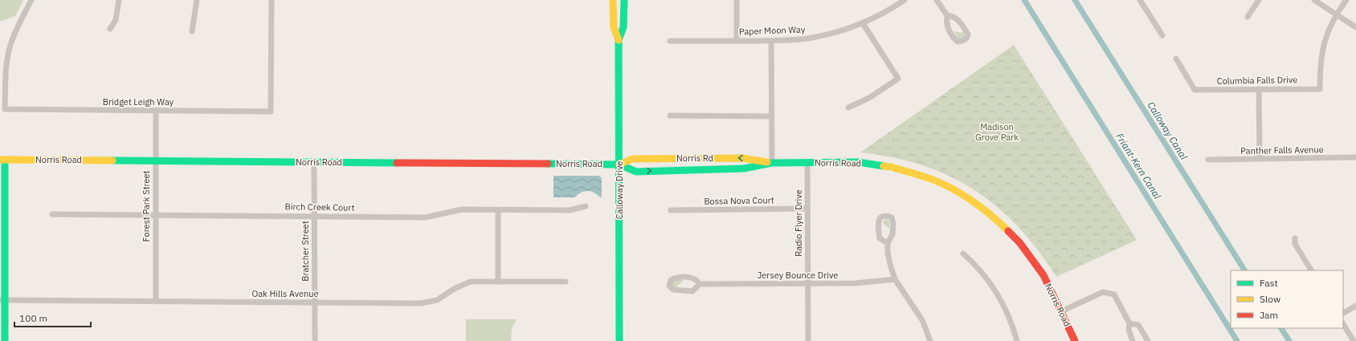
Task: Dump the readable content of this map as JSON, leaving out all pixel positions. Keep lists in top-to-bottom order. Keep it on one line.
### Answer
{"streets":{"street":["Paper Moon Way","Columbia Falls Drive","Bridget Leigh Way","Panther Falls Avenue","Norris Rd","Norris Road","Calloway Drive","Bossa Nova Court","Forest Park Street","Birch Creek Court","Radio Flyer Drive","Bratcher Street","Jersey Bounce Drive","Oak Hills Avenue"]},"crossings":[["Bridget Leigh Way","Forest Park Street"],["Norris Rd","Norris Road"],["Norris Rd","Calloway Drive"],["Norris Road","Calloway Drive"],["Norris Road","Forest Park Street"],["Norris Road","Radio Flyer Drive"],["Norris Road","Bratcher Street"],["Bossa Nova Court","Radio Flyer Drive"],["Forest Park Street","Birch Creek Court"],["Forest Park Street","Oak Hills Avenue"],["Birch Creek Court","Bratcher Street"],["Radio Flyer Drive","Jersey Bounce Drive"],["Bratcher Street","Oak Hills Avenue"]],"water":["Calloway Canal","Friant-Kern Canal"],"parks":["Madison Grove Park"],"legend":["Fast","Slow","Jam"],"scale_bar":"100 m"}
